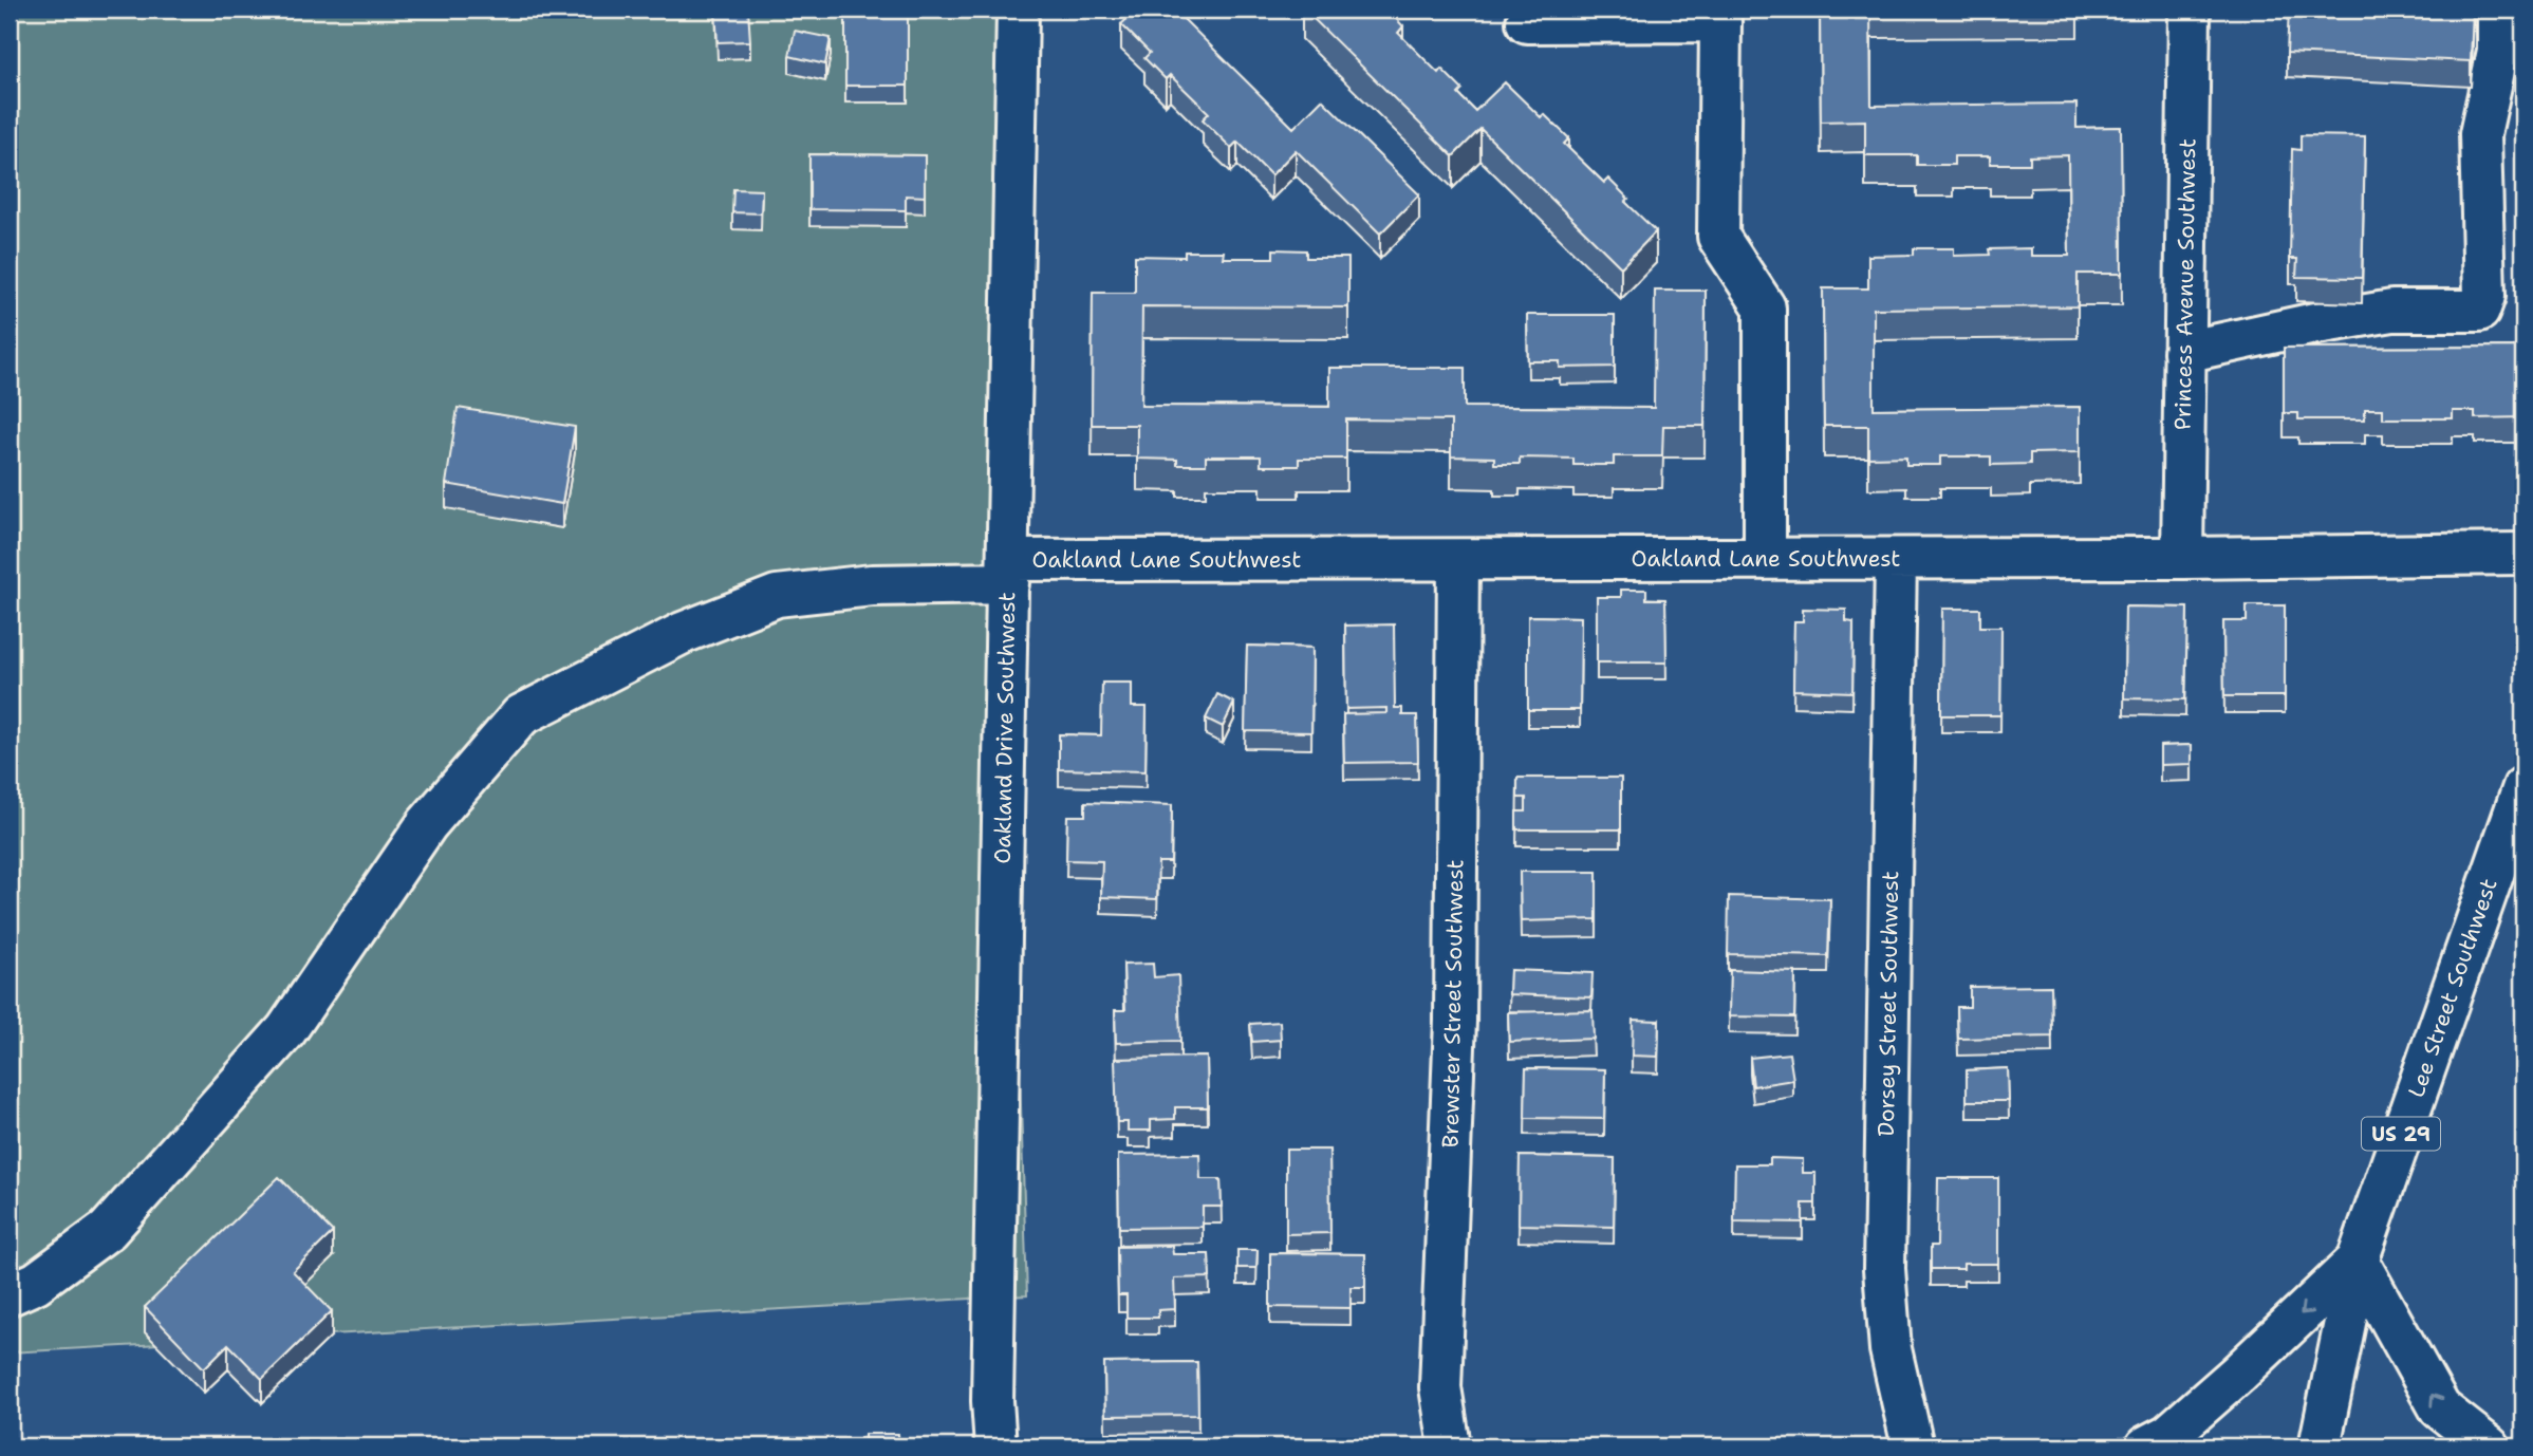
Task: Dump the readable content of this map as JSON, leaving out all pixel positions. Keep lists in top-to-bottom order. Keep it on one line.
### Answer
{"streets":{"street":["Princess Avenue Southwest","Oakland Lane Southwest","Oakland Drive Southwest","Lee Street Southwest","Brewster Street Southwest","Dorsey Street Southwest","US 29"]},"crossings":[["Princess Avenue Southwest","Oakland Lane Southwest"],["Oakland Lane Southwest","Oakland Drive Southwest"],["Oakland Lane Southwest","Brewster Street Southwest"],["Oakland Lane Southwest","Dorsey Street Southwest"]]}
